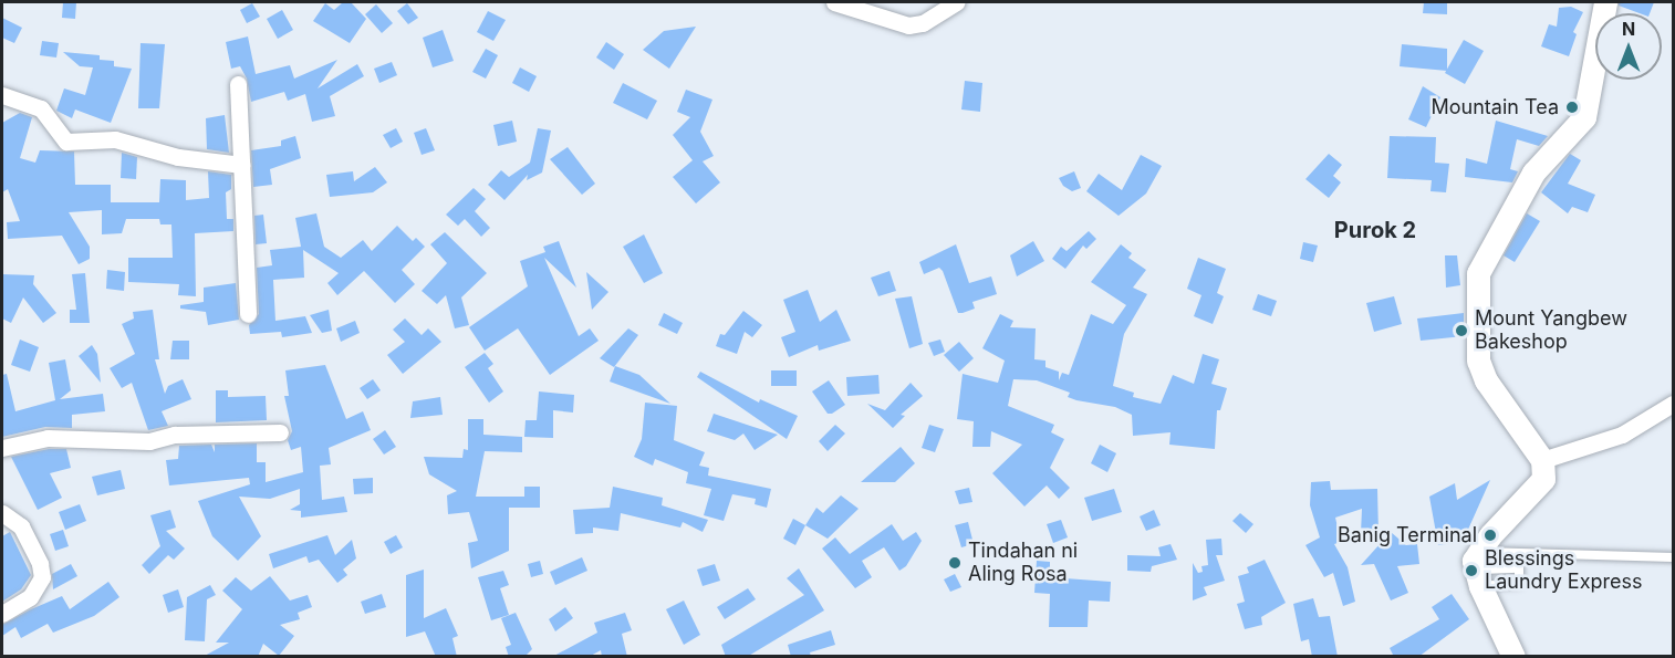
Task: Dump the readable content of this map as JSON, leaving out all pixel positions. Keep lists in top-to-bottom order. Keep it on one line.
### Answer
{"districts":["Purok 2"],"places":["Mountain Tea","Mount Yangbew Bakeshop","Banig Terminal","Tindahan ni Aling Rosa","Blessings Laundry Express"],"north":"top"}
